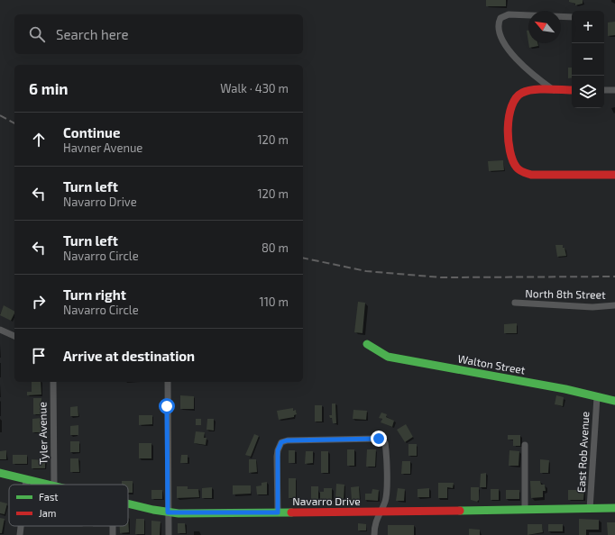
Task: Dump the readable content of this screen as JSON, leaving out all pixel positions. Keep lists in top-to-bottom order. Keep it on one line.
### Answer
{"streets":{"street":["North 8th Street","Walton Street","Tyler Avenue","East Rob Avenue","Navarro Drive"]},"crossings":[["Walton Street","East Rob Avenue"],["East Rob Avenue","Navarro Drive"]],"legend":["Fast","Jam"],"north":"top left","page":{"map_buttons":["+","−"],"search":"Search here","heading":["6 min","Walk · 430 m"],"list":[["Continue","Havner Avenue","120 m"],["Turn left","Navarro Drive","120 m"],["Turn left","Navarro Circle","80 m"],["Turn right","Navarro Circle","110 m"],"Arrive at destination"]}}
